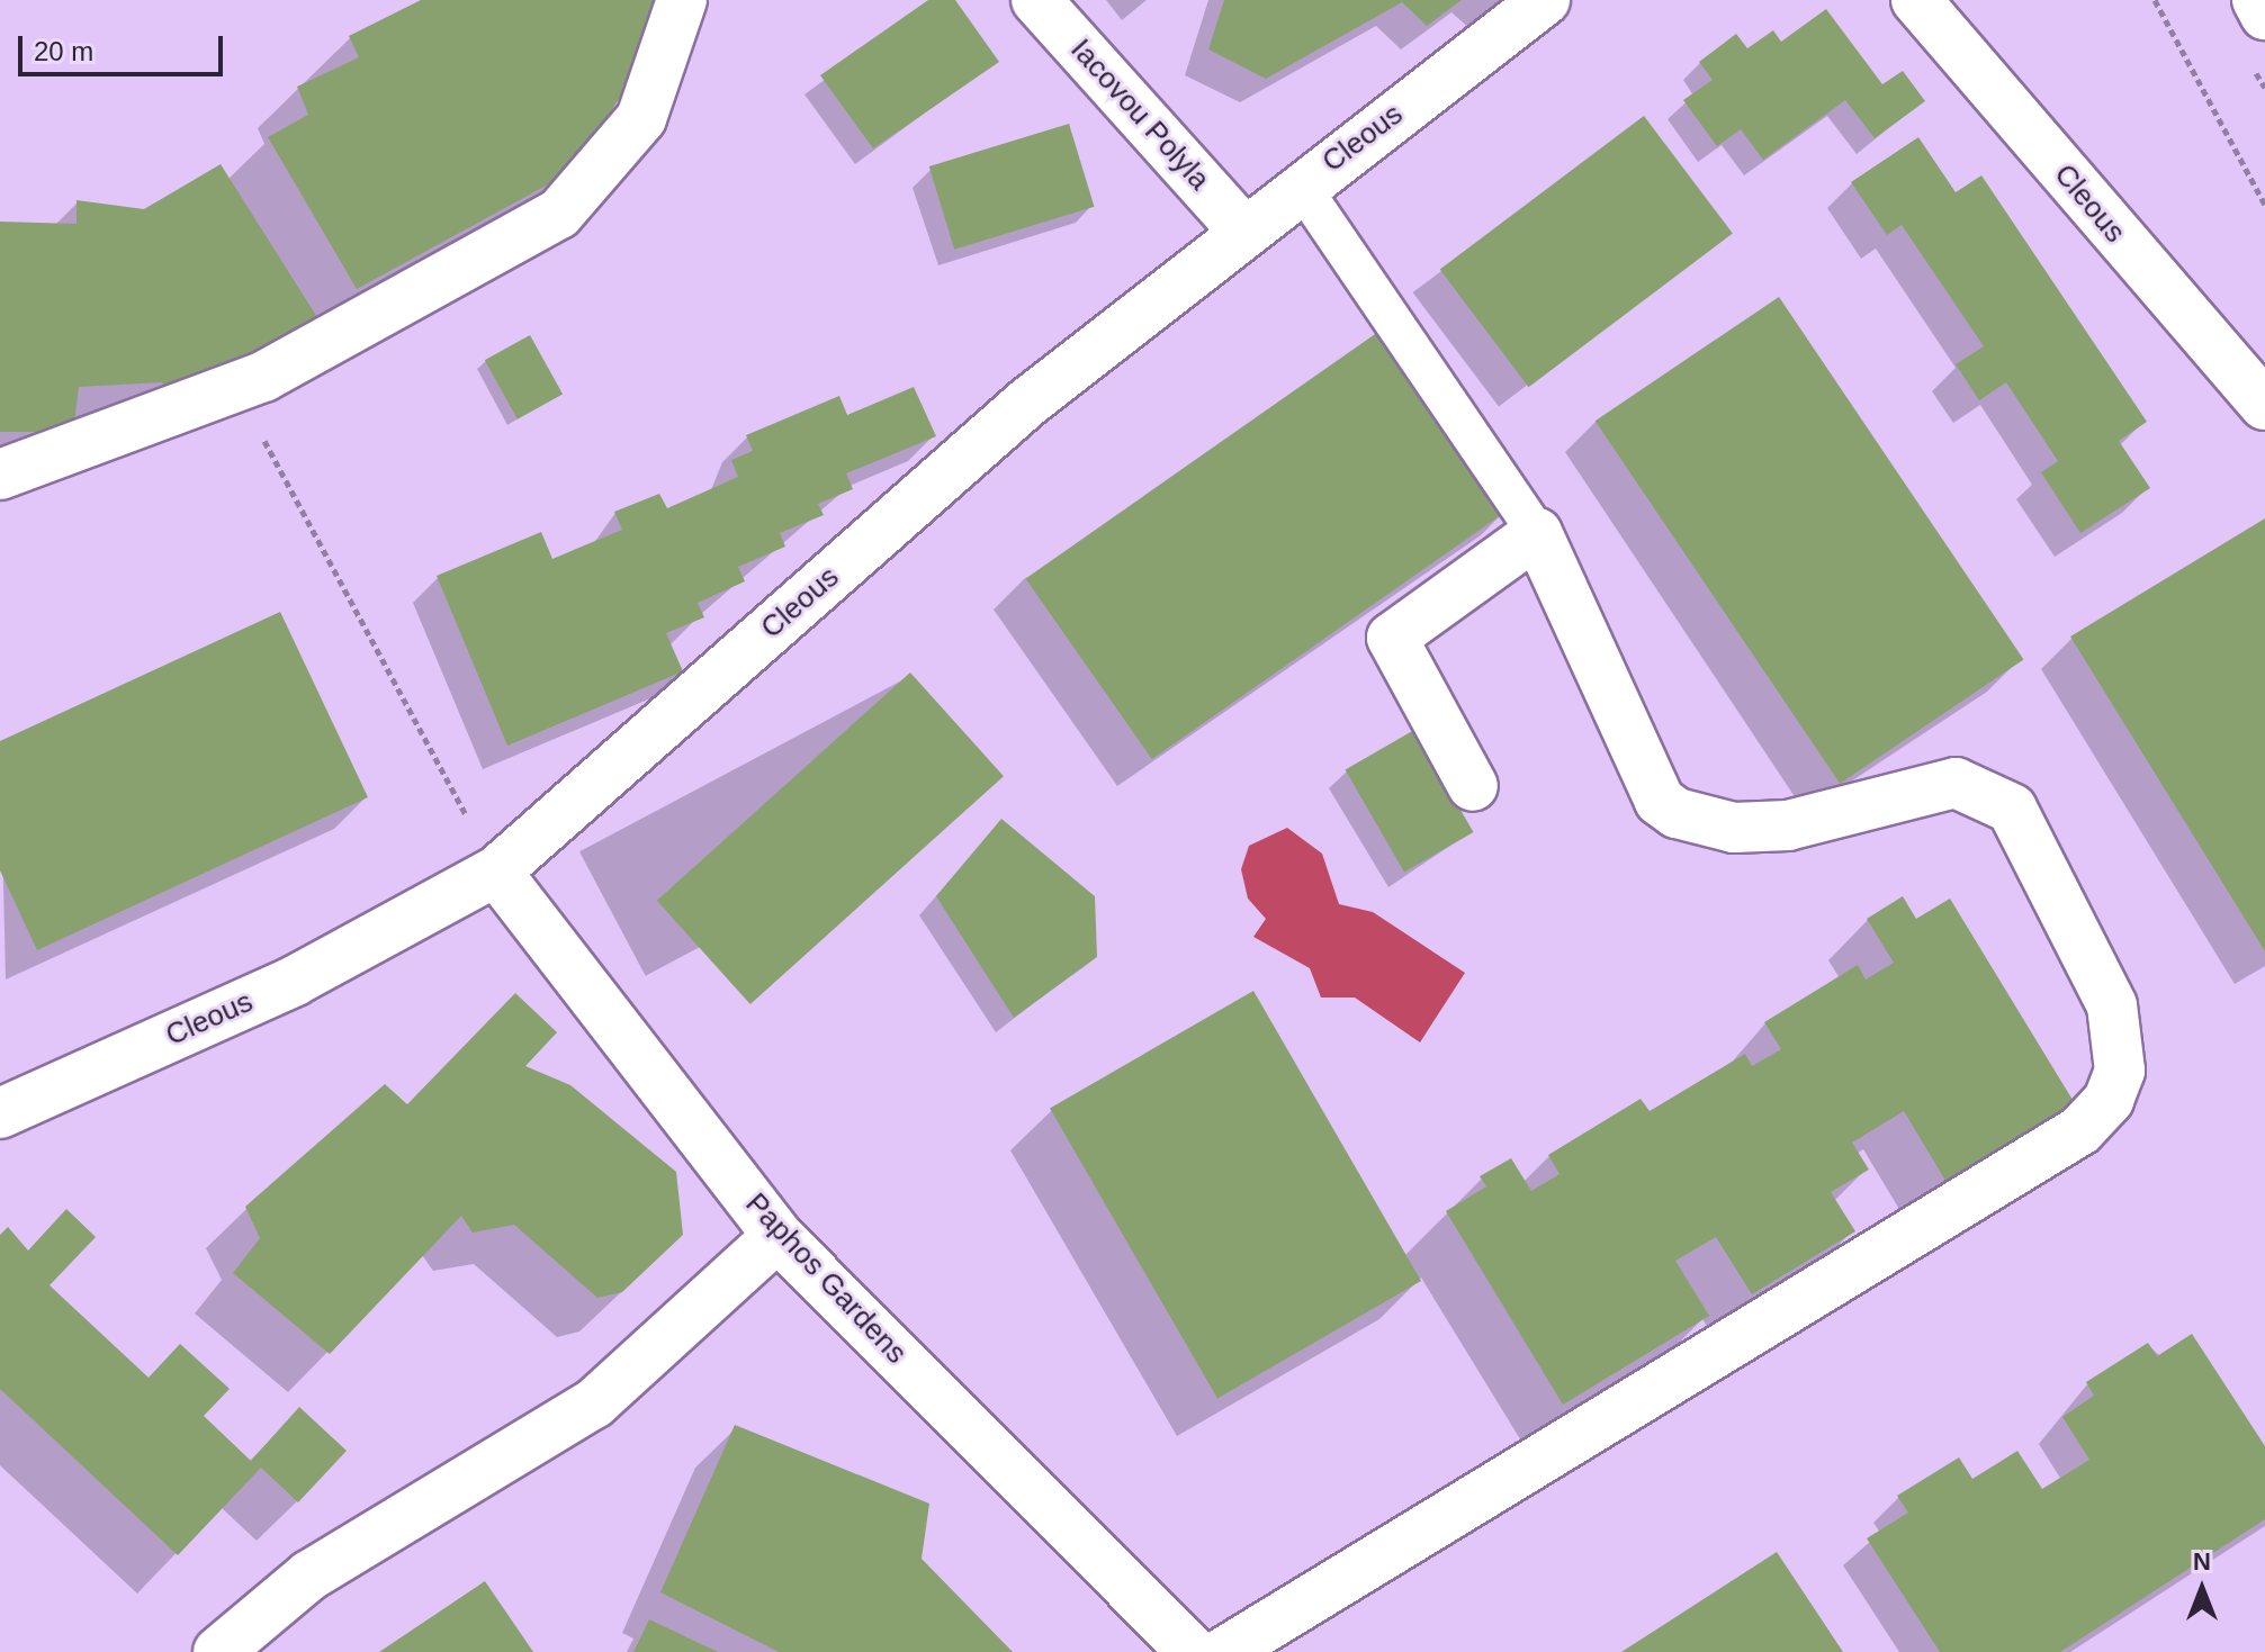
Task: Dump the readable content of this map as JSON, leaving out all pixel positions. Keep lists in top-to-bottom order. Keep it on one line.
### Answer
{"streets":{"street":["Iacovou Polyla","Cleous","Paphos Gardens"]},"crossings":[["Iacovou Polyla","Cleous"],["Cleous","Paphos Gardens"]],"scale_bar":"20 m","north":"top"}
